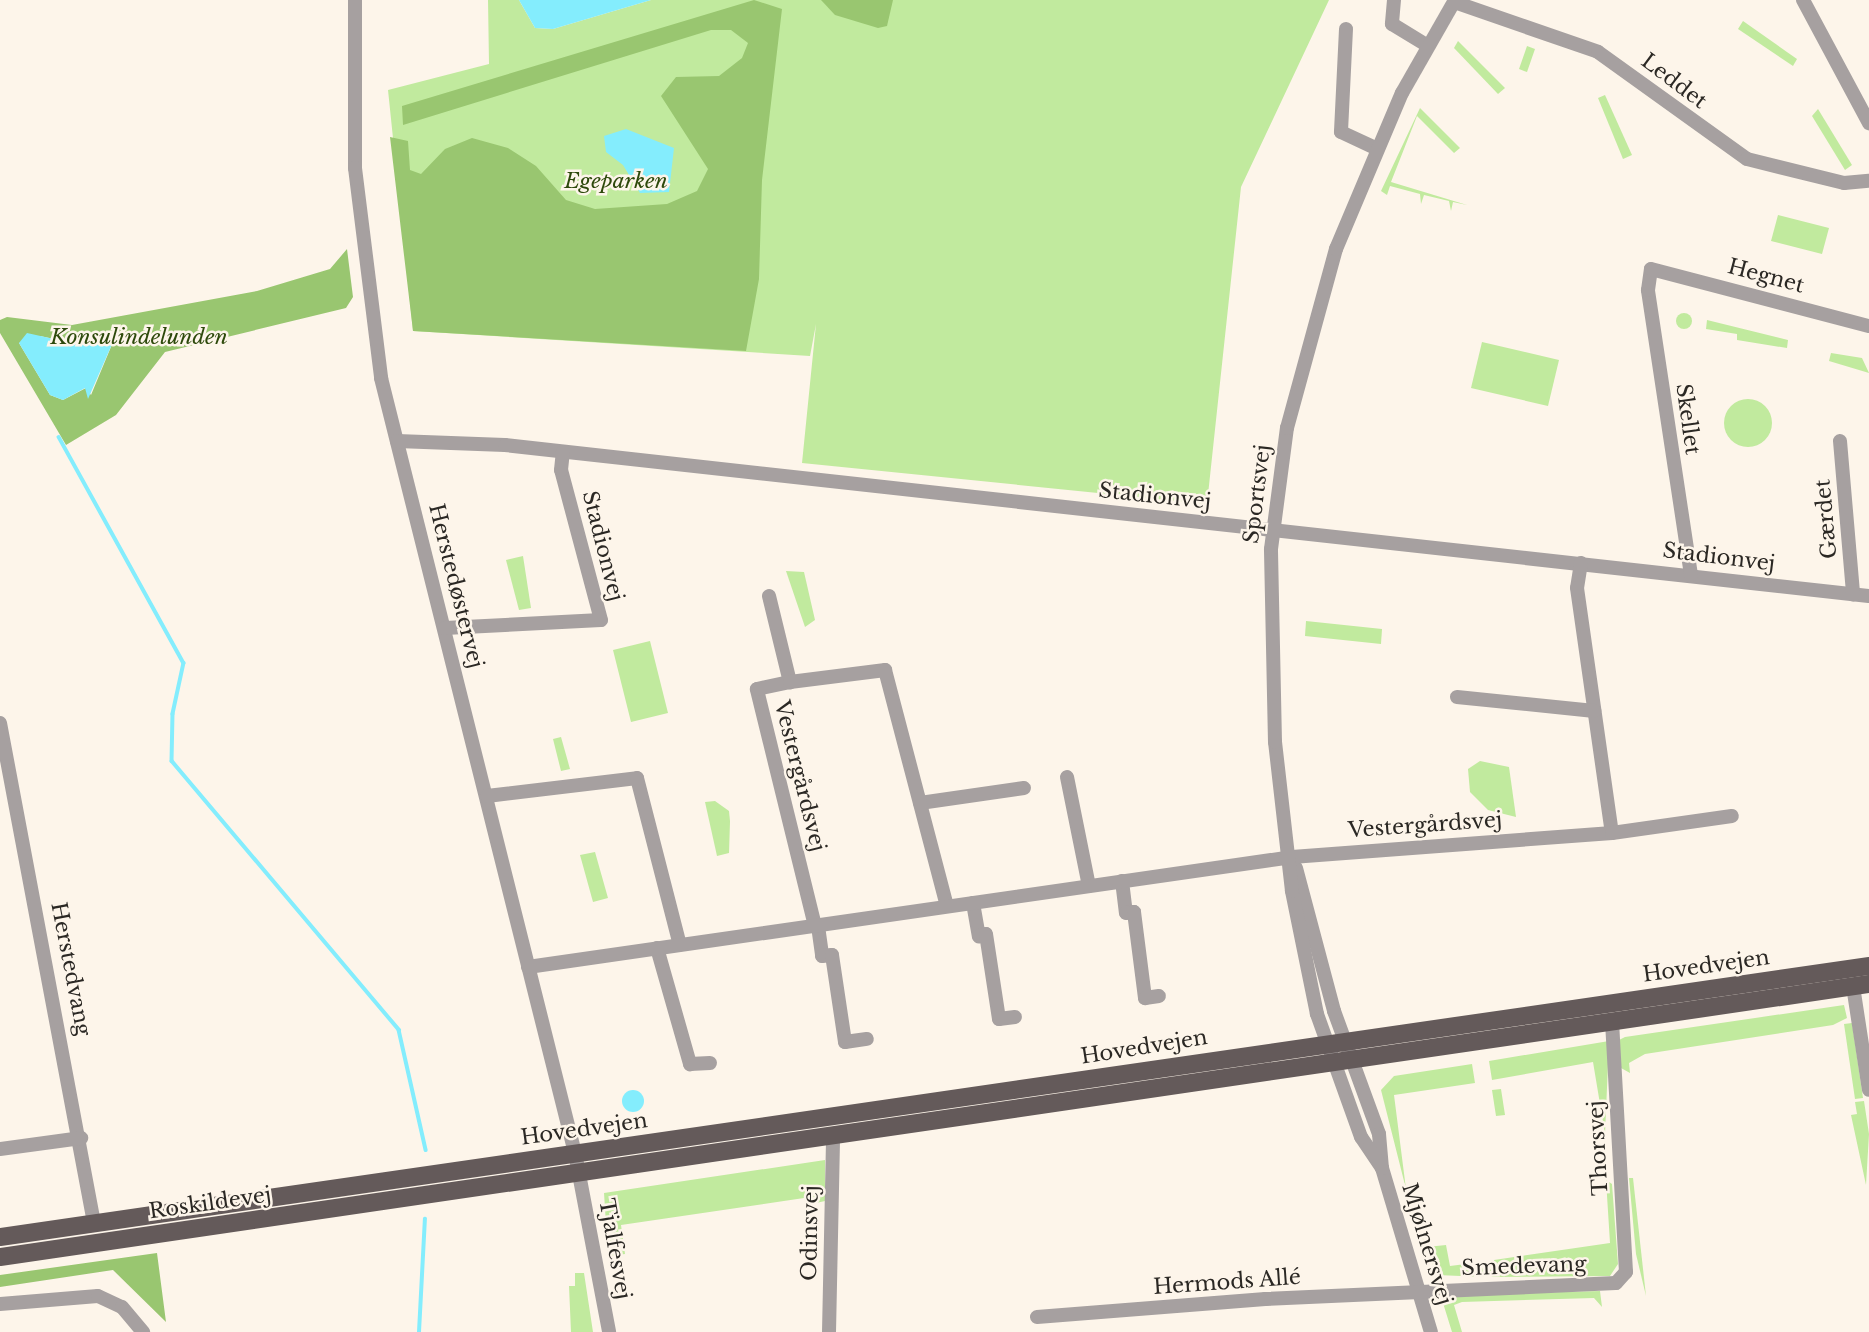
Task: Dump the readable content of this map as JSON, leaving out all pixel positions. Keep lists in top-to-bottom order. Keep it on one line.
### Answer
{"streets":{"main road":["Hovedvejen","Roskildevej"],"street":["Leddet","Hegnet","Skellet","Sportsvej","Stadionvej","Gærdet","Herstedøstervej","Vestergårdsvej","Herstedvang","Thorsvej","Odinsvej","Mjølnersvej","Tjalfesvej","Smedevang","Hermods Allé"]},"crossings":[["Leddet","Sportsvej"],["Hegnet","Skellet"],["Skellet","Stadionvej"],["Sportsvej","Stadionvej"],["Sportsvej","Vestergårdsvej"],["Sportsvej","Hovedvejen"],["Sportsvej","Mjølnersvej"],["Stadionvej","Gærdet"],["Stadionvej","Herstedøstervej"],["Herstedøstervej","Vestergårdsvej"],["Herstedøstervej","Hovedvejen"],["Herstedøstervej","Tjalfesvej"],["Hovedvejen","Thorsvej"],["Hovedvejen","Roskildevej"],["Hovedvejen","Odinsvej"],["Hovedvejen","Mjølnersvej"],["Hovedvejen","Tjalfesvej"],["Herstedvang","Roskildevej"],["Thorsvej","Smedevang"],["Mjølnersvej","Smedevang"],["Mjølnersvej","Hermods Allé"],["Smedevang","Hermods Allé"]],"parks":["Egeparken","Konsulindelunden"]}
